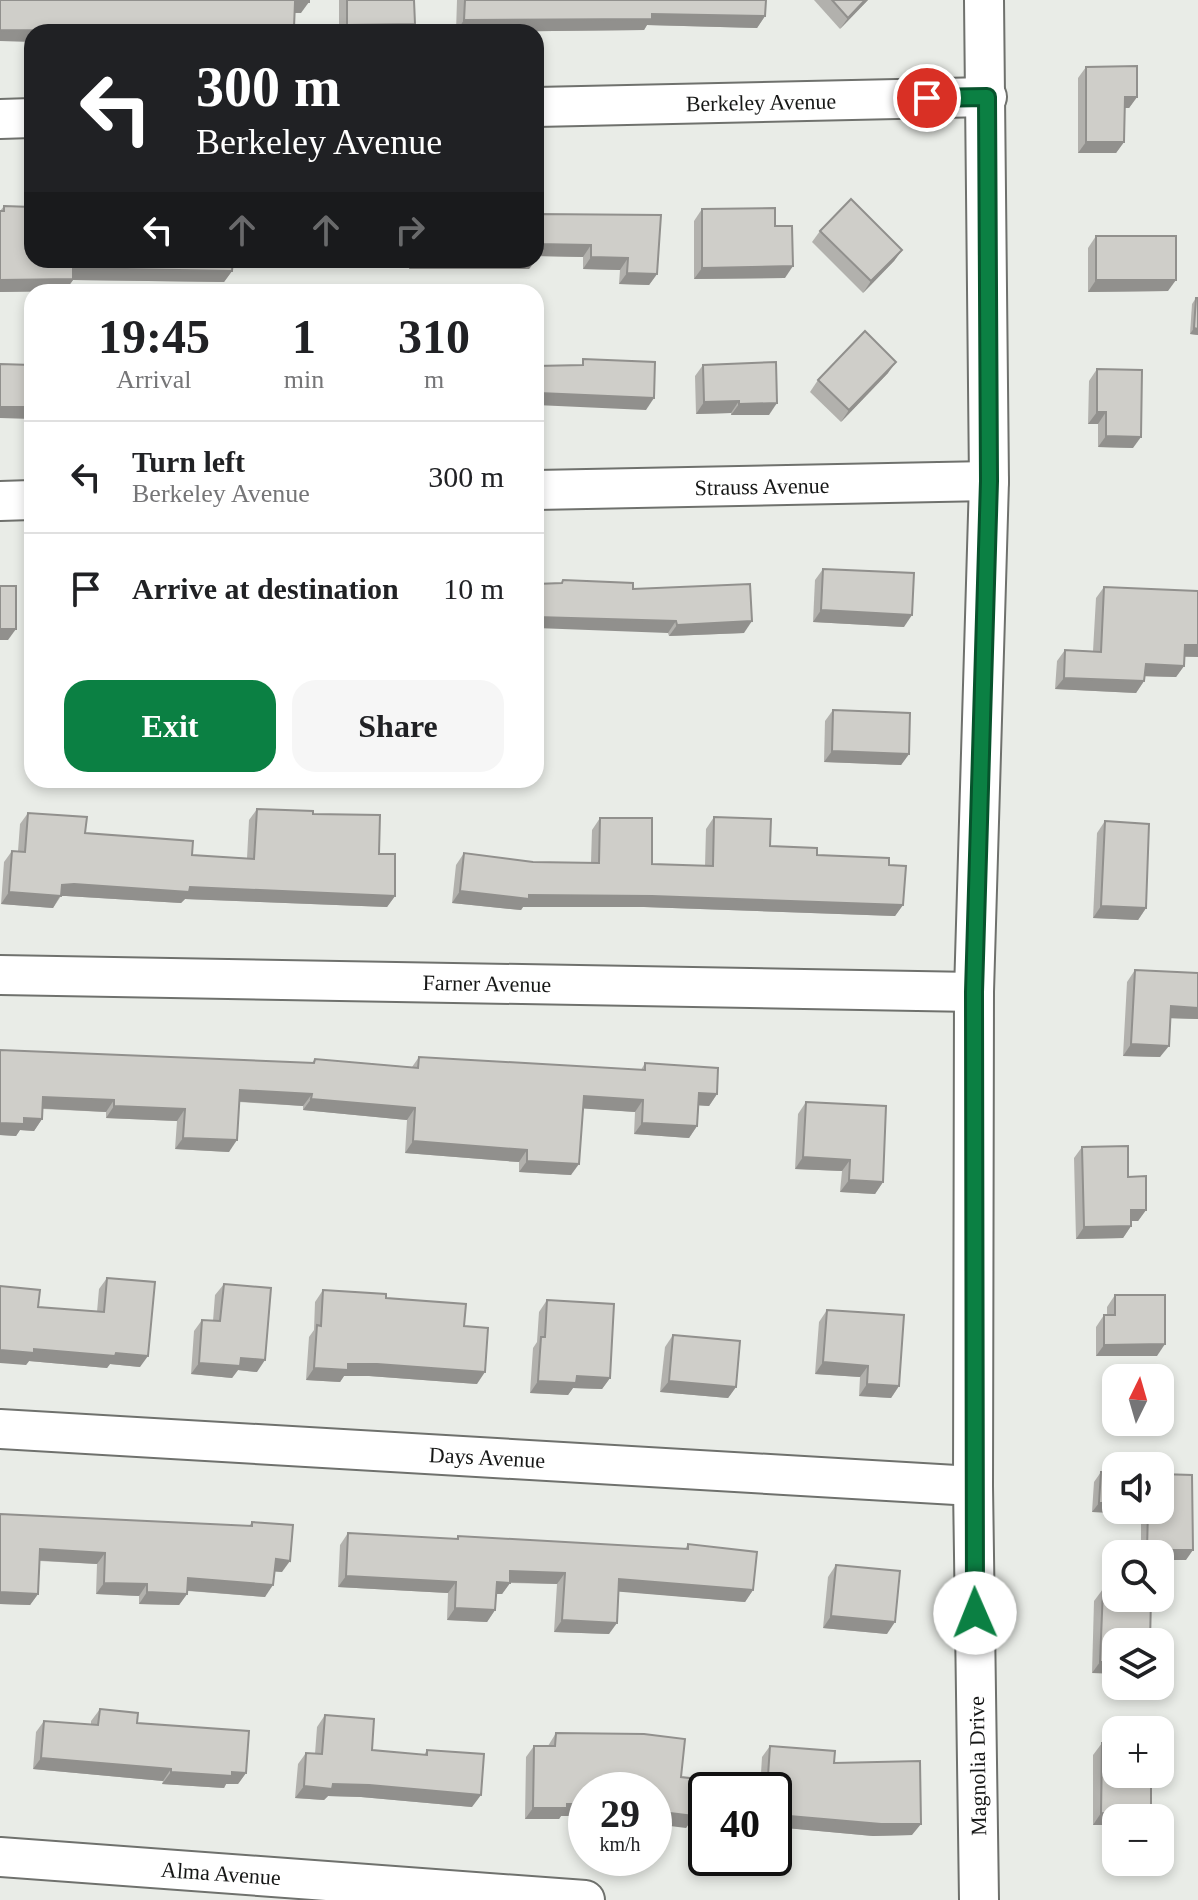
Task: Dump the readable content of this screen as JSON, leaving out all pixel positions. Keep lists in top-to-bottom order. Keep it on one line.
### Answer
{"streets":{"street":["Berkeley Avenue","Strauss Avenue","Farner Avenue","Days Avenue","Magnolia Drive","Alma Avenue"]},"crossings":[["Berkeley Avenue","Magnolia Drive"],["Strauss Avenue","Magnolia Drive"],["Farner Avenue","Magnolia Drive"],["Days Avenue","Magnolia Drive"]],"north":"top","page":{"turn":["300 m","Berkeley Avenue"],"eta":["19:45","Arrival","1","min","310","m"],"list":[{"name":"Turn left","note":"Berkeley Avenue","value":"300 m"},{"name":"Arrive at destination","value":"10 m"}],"buttons":["Exit","Share"],"map_buttons":["+","−"],"speed":"29 km/h","limit":"40"}}
